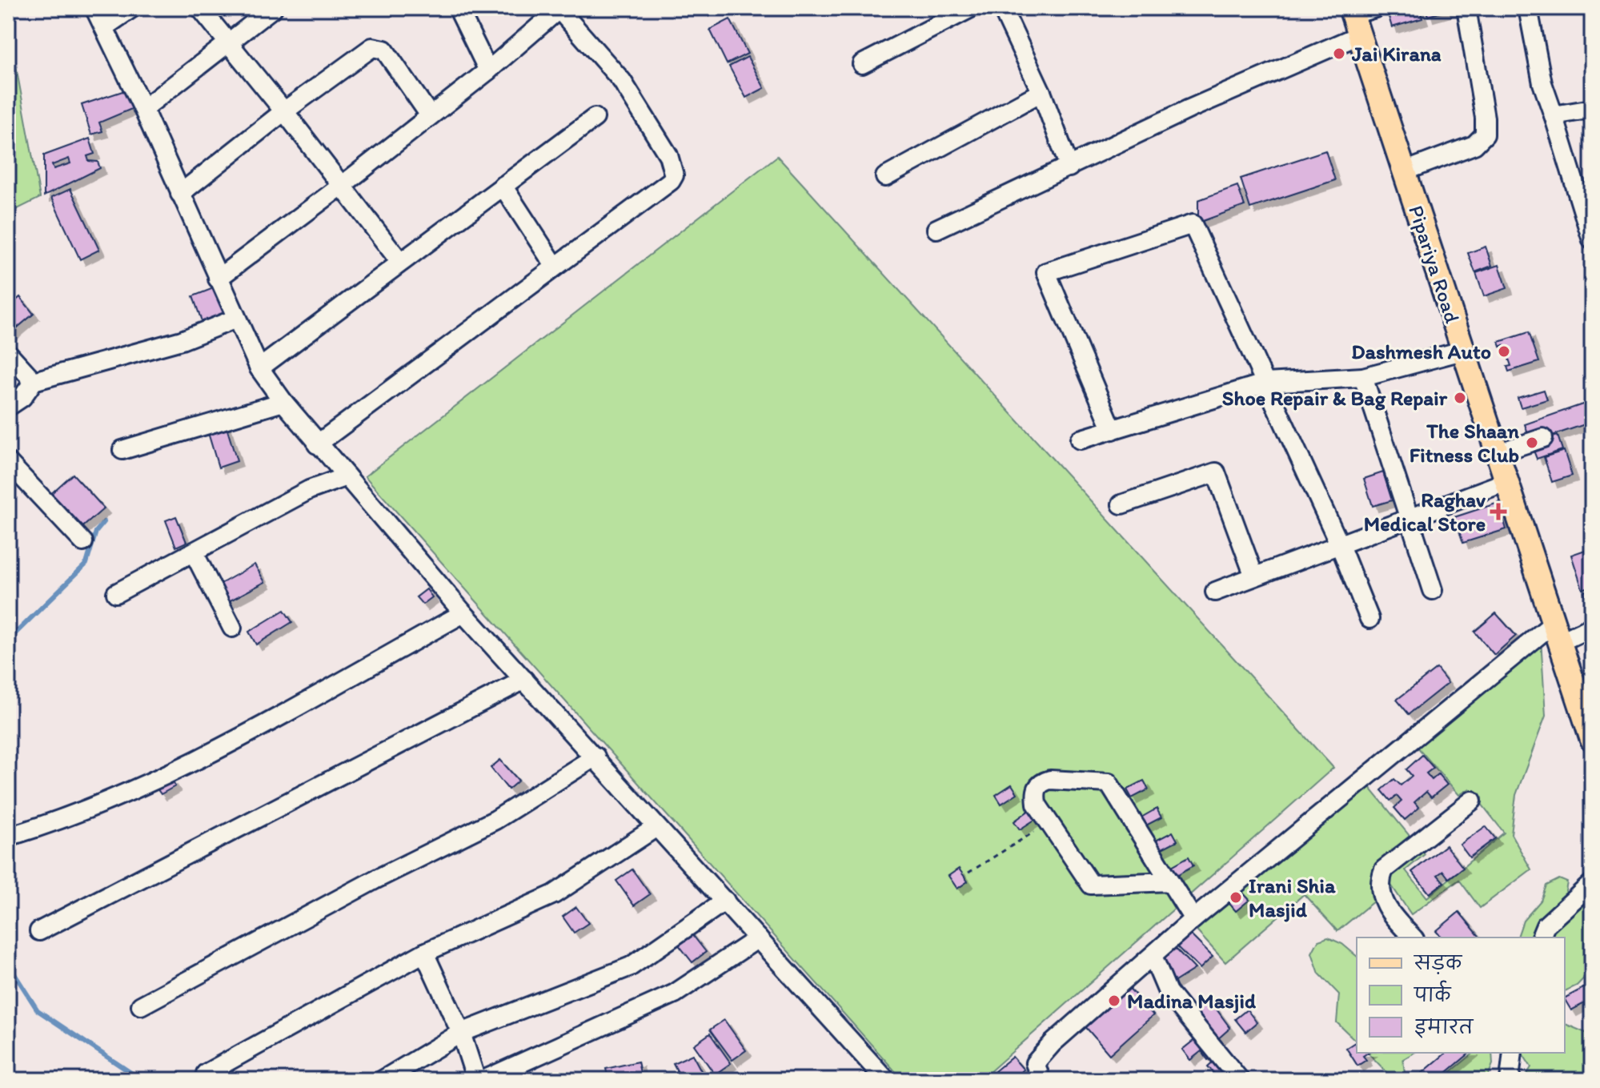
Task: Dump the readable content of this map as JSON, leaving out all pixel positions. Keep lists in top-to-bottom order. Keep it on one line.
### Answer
{"streets":{"main road":["Pipariya Road"]},"places":{"other":["Jai Kirana","Dashmesh Auto","Shoe Repair & Bag Repair","The Shaan Fitness Club","Irani Shia Masjid","Madina Masjid"],"health":["Raghav Medical Store"]},"legend":["सड़क","पार्क","इमारत"]}
